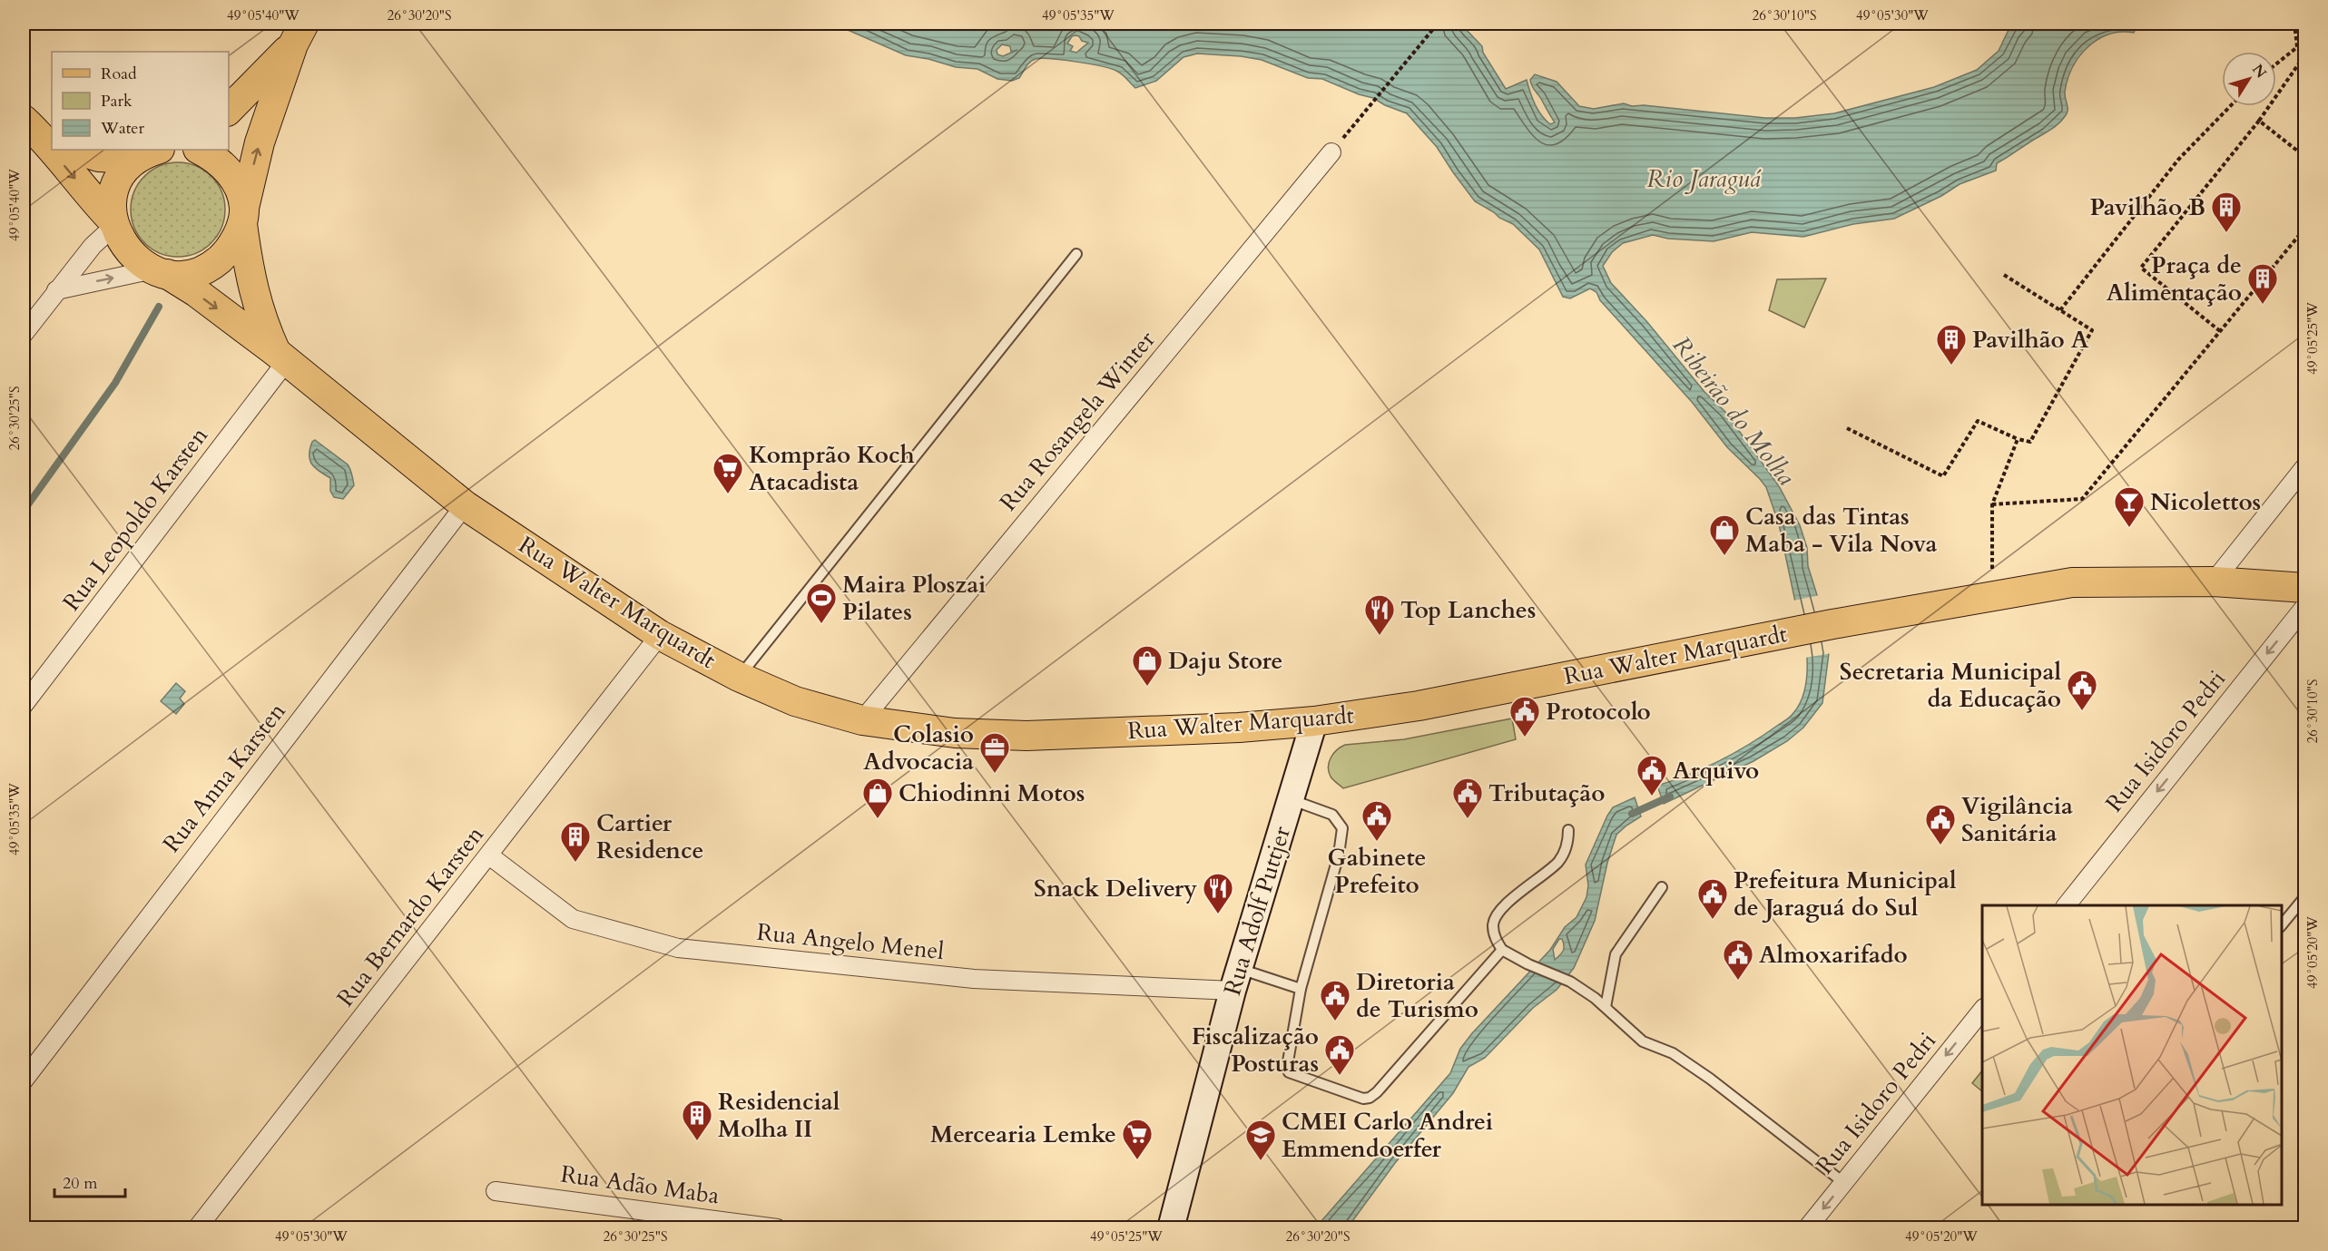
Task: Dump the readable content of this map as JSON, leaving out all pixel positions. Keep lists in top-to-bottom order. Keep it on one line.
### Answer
{"streets":{"main road":["Rua Walter Marquardt"],"street":["Rua Rosangela Winter","Rua Leopoldo Karsten","Rua Isidoro Pedri","Rua Anna Karsten","Rua Adolf Puttjer","Rua Bernardo Karsten","Rua Angelo Menel","Rua Adão Maba"]},"crossings":[["Rua Rosangela Winter","Rua Walter Marquardt"],["Rua Leopoldo Karsten","Rua Walter Marquardt"],["Rua Walter Marquardt","Rua Anna Karsten"],["Rua Walter Marquardt","Rua Adolf Puttjer"],["Rua Walter Marquardt","Rua Bernardo Karsten"],["Rua Adolf Puttjer","Rua Angelo Menel"],["Rua Bernardo Karsten","Rua Angelo Menel"]],"one_way":["Rua Isidoro Pedri"],"water":["Rio Jaraguá","Ribeirão do Molha"],"places":{"building":["Pavilhão B","Praça de Alimentação","Pavilhão A","Cartier Residence","Residencial Molha II"],"supermarket":["Komprão Koch Atacadista","Mercearia Lemke"],"bar":["Nicolettos"],"shop":["Casa das Tintas Maba - Vila Nova","Daju Store","Chiodinni Motos"],"sports":["Maira Ploszai Pilates"],"restaurant":["Top Lanches","Snack Delivery"],"public building":["Secretaria Municipal da Educação","Protocolo","Arquivo","Tributação","Gabinete Prefeito","Vigilância Sanitária","Prefeitura Municipal de Jaraguá do Sul","Almoxarifado","Diretoria de Turismo","Fiscalização Posturas"],"office":["Colasio Advocacia"],"school or university":["CMEI Carlo Andrei Emmendoerfer"]},"legend":["Road","Park","Water"],"scale_bar":"20 m","north":"top right","coordinates":["49°05'40\"W","26°30'20\"S","49°05'35\"W","26°30'10\"S","49°05'30\"W","49°05'25\"W","26°30'25\"S","49°05'20\"W"]}
